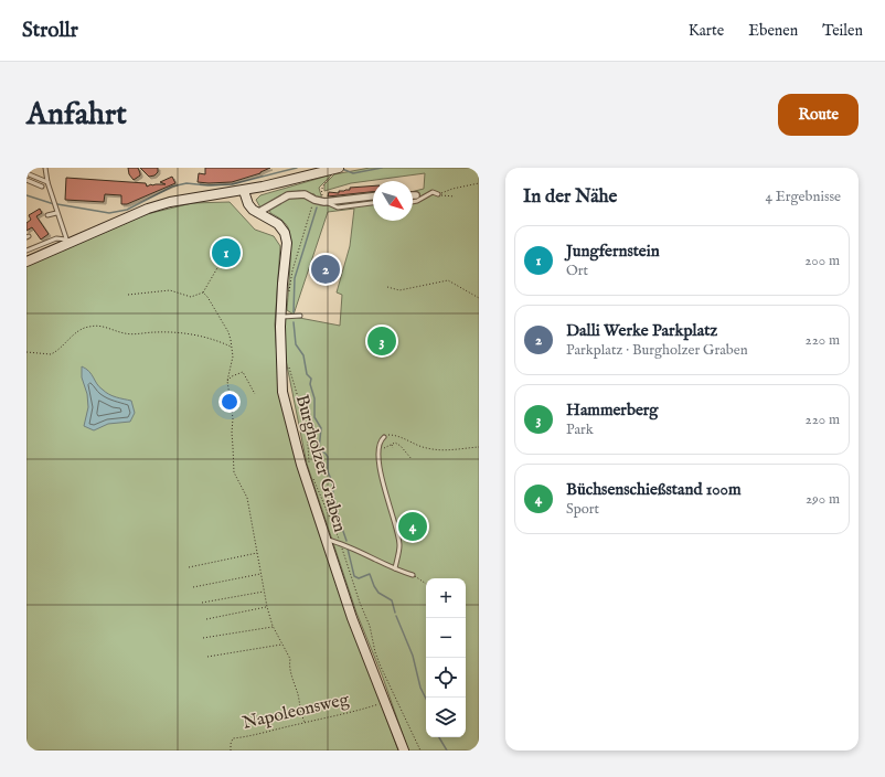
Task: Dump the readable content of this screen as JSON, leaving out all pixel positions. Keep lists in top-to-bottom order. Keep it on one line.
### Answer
{"streets":{"main road":["Burgholzer Graben"],"path":["Napoleonsweg"]},"north":"bottom right","page":{"header":"Strollr","nav":["Karte","Ebenen","Teilen"],"buttons":"Route","title":"Anfahrt","heading":["In der Nähe","4 Ergebnisse"],"list":[{"mark":"1","name":"Jungfernstein","note":"Ort","value":"200 m"},{"mark":"2","name":"Dalli Werke Parkplatz","note":"Parkplatz · Burgholzer Graben","value":"220 m"},{"mark":"3","name":"Hammerberg","note":"Park","value":"220 m"},{"mark":"4","name":"Büchsenschießstand 100m","note":"Sport","value":"290 m"}],"pins":["1","2","3","4"],"map_buttons":["+","−"]}}
